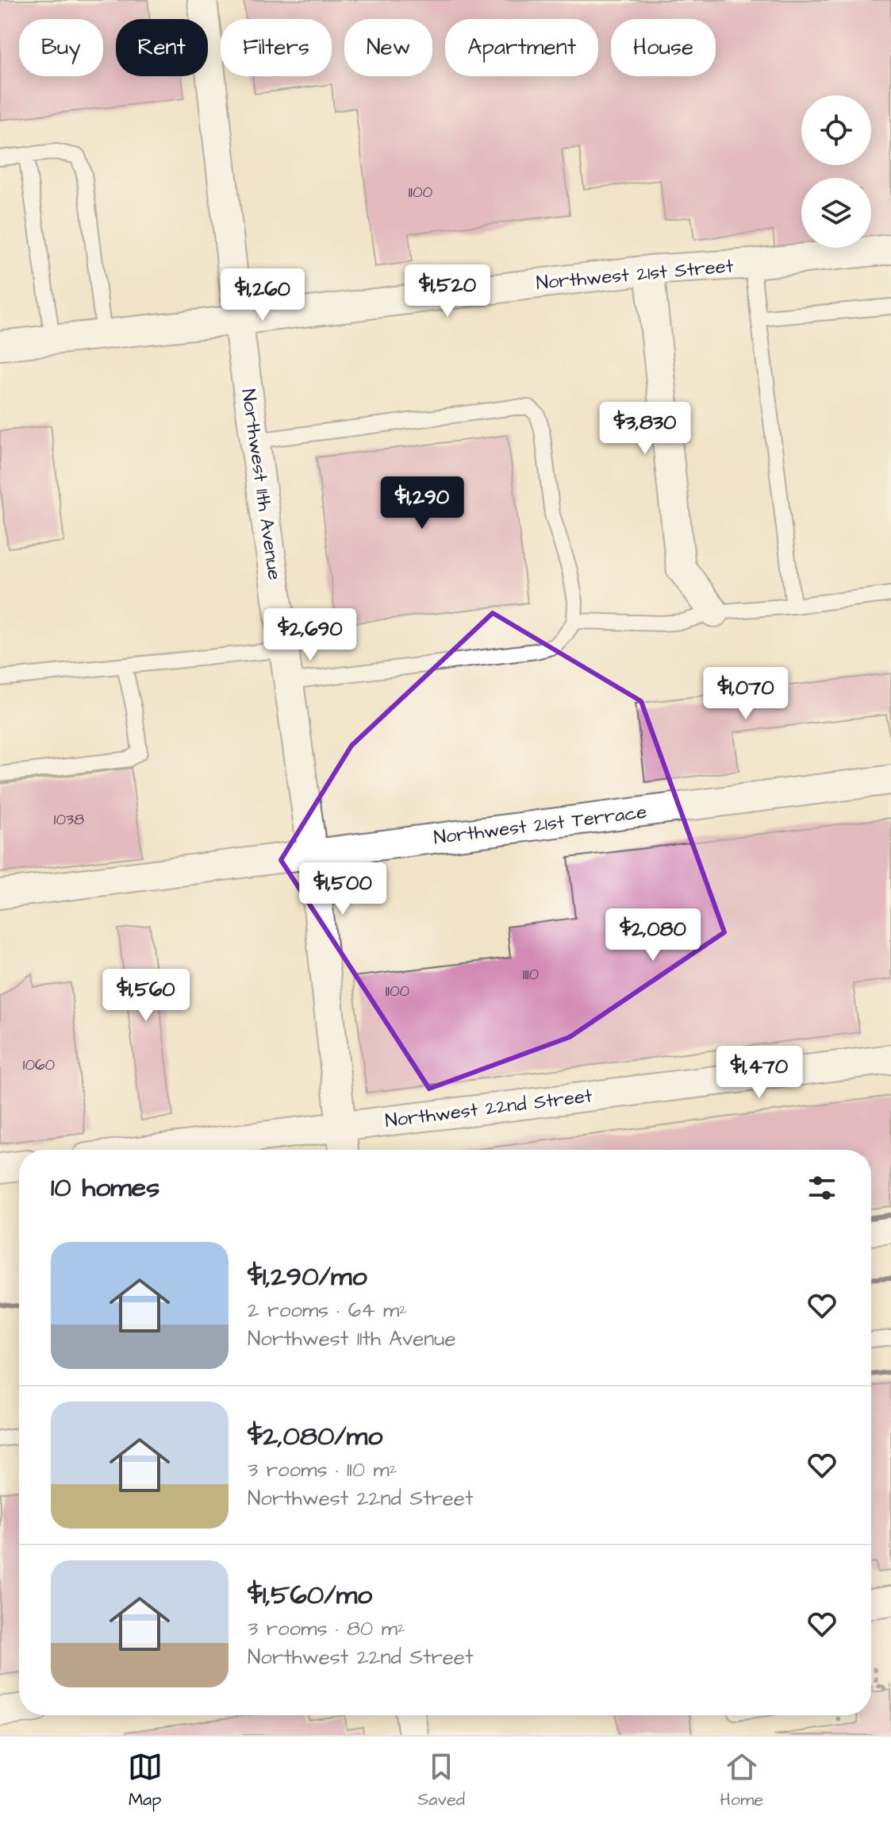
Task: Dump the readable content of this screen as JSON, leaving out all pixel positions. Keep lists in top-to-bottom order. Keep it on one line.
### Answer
{"streets":{"street":["Northwest 21st Street","Northwest 11th Avenue","Northwest 21st Terrace","Northwest 22nd Street"]},"crossings":[["Northwest 21st Street","Northwest 11th Avenue"],["Northwest 11th Avenue","Northwest 21st Terrace"],["Northwest 11th Avenue","Northwest 22nd Street"]],"house_numbers":["1100","1038","1110","1100","1060"],"page":{"chip":["Buy","Rent","Filters","New","Apartment","House"],"price":["$1,520","$1,260","$3,830","$1,290","$2,690","$1,070","$1,500","$2,080","$1,560","$1,470"],"heading":"10 homes","list":[{"name":"$1,290/mo","note":"2 rooms · 64 m² · Northwest 11th Avenue"},{"name":"$2,080/mo","note":"3 rooms · 110 m² · Northwest 22nd Street"},{"name":"$1,560/mo","note":"3 rooms · 80 m² · Northwest 22nd Street"}],"tabs":["Map","Saved","Home"]}}
